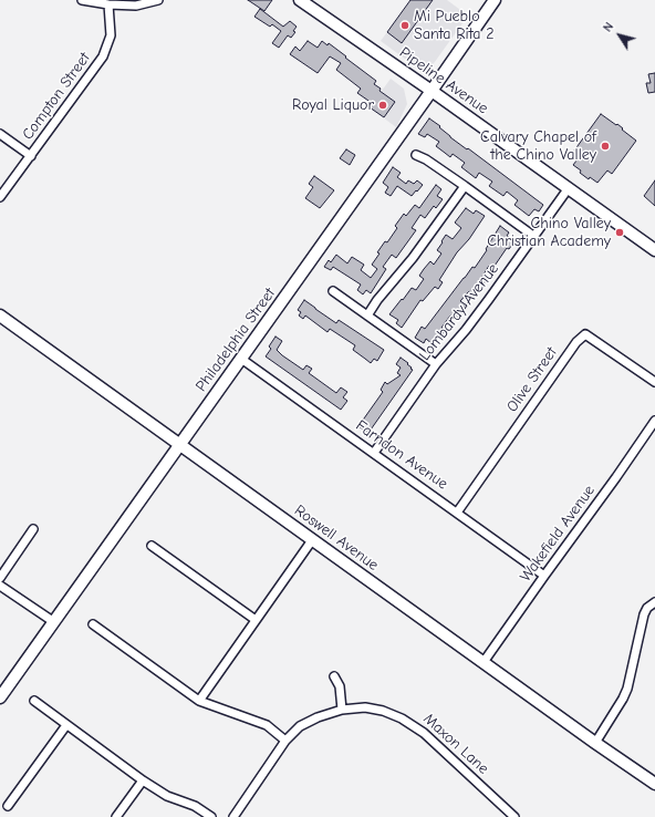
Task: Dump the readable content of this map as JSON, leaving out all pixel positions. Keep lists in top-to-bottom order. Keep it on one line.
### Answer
{"streets":{"street":["Pipeline Avenue","Compton Street","Lombardy Avenue","Philadelphia Street","Olive Street","Farndon Avenue","Wakefield Avenue","Roswell Avenue","Maxon Lane"]},"crossings":[["Pipeline Avenue","Lombardy Avenue"],["Pipeline Avenue","Philadelphia Street"],["Lombardy Avenue","Farndon Avenue"],["Philadelphia Street","Farndon Avenue"],["Philadelphia Street","Roswell Avenue"],["Olive Street","Farndon Avenue"],["Farndon Avenue","Wakefield Avenue"],["Wakefield Avenue","Roswell Avenue"]],"places":["Mi Pueblo Santa Rita 2","Royal Liquor","Calvary Chapel of the Chino Valley","Chino Valley Christian Academy"],"north":"top left"}
